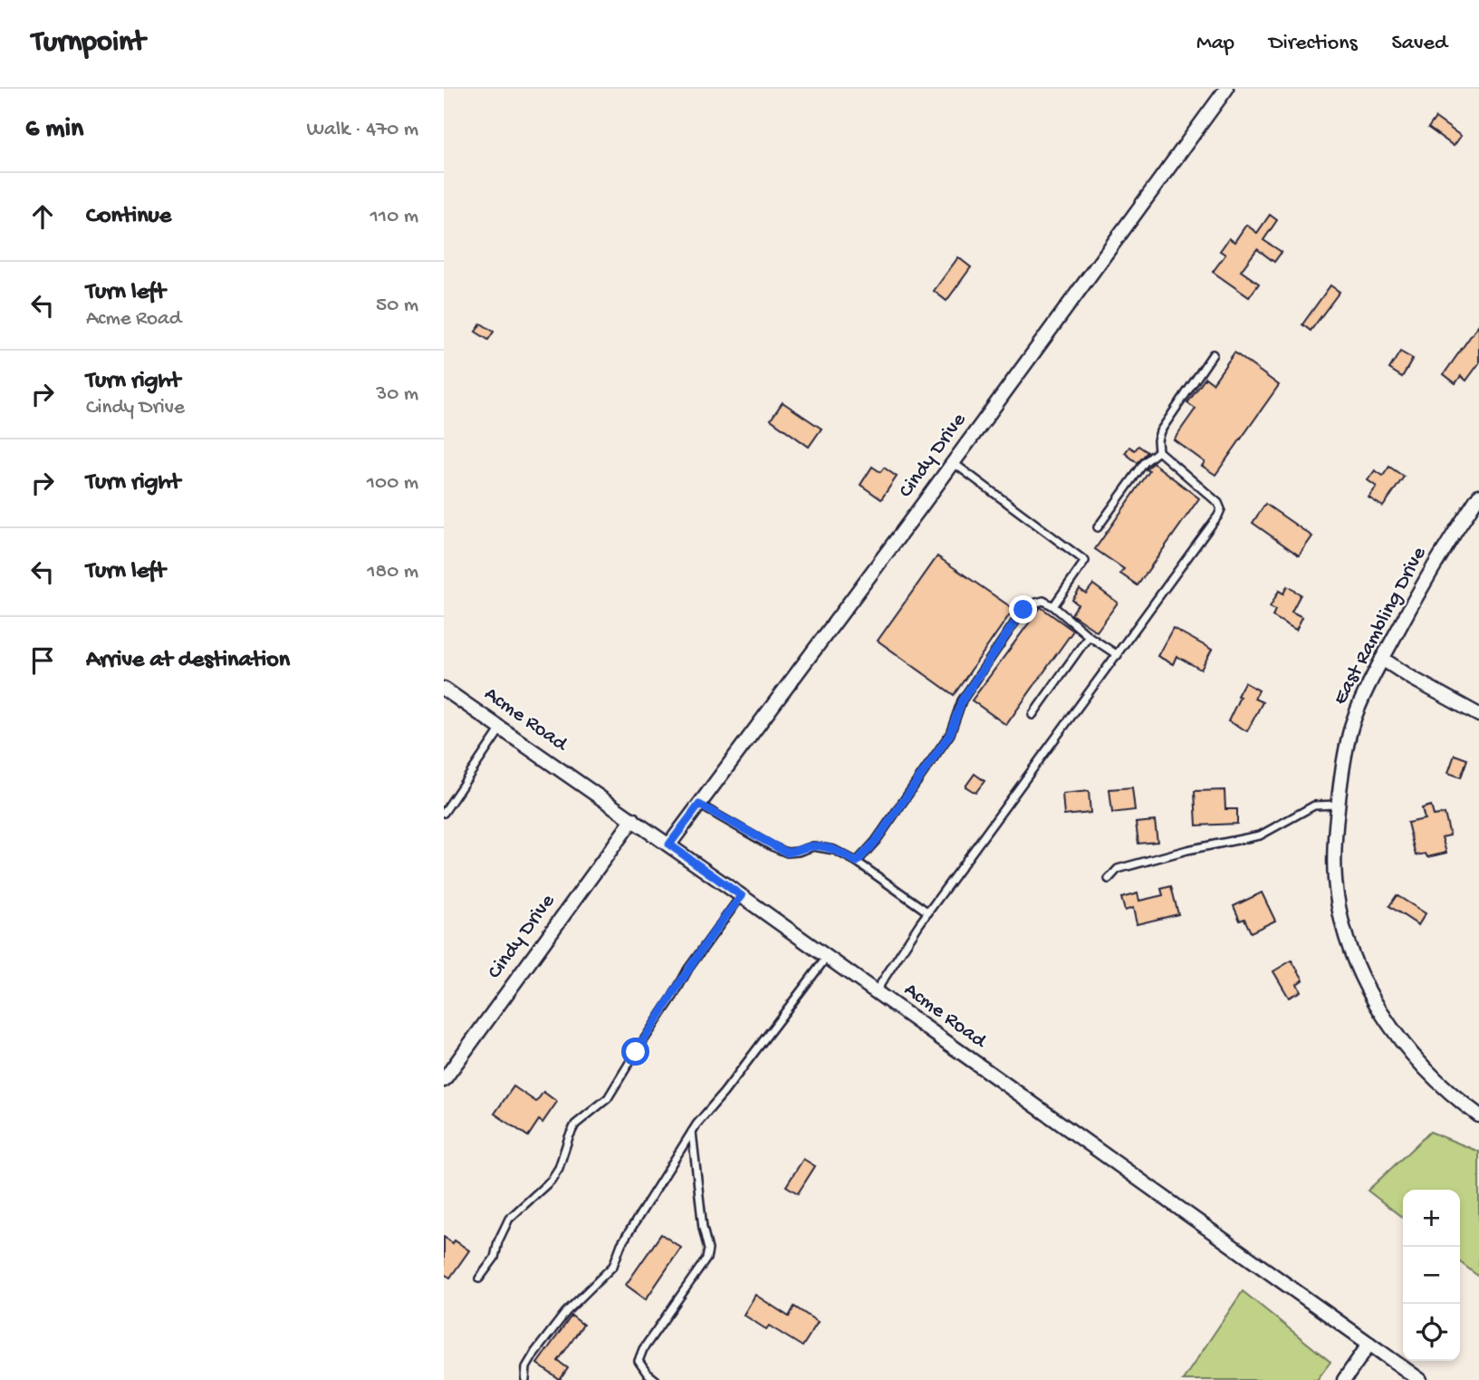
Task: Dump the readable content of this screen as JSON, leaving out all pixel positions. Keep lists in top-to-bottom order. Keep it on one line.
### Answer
{"streets":{"street":["Cindy Drive","East Rambling Drive","Acme Road"]},"crossings":[["Cindy Drive","Acme Road"]],"page":{"header":"Turnpoint","nav":["Map","Directions","Saved"],"heading":["6 min","Walk · 470 m"],"list":[["Continue","110 m"],["Turn left","Acme Road","50 m"],["Turn right","Cindy Drive","30 m"],["Turn right","100 m"],["Turn left","180 m"],"Arrive at destination"],"map_buttons":["+","−"]}}
